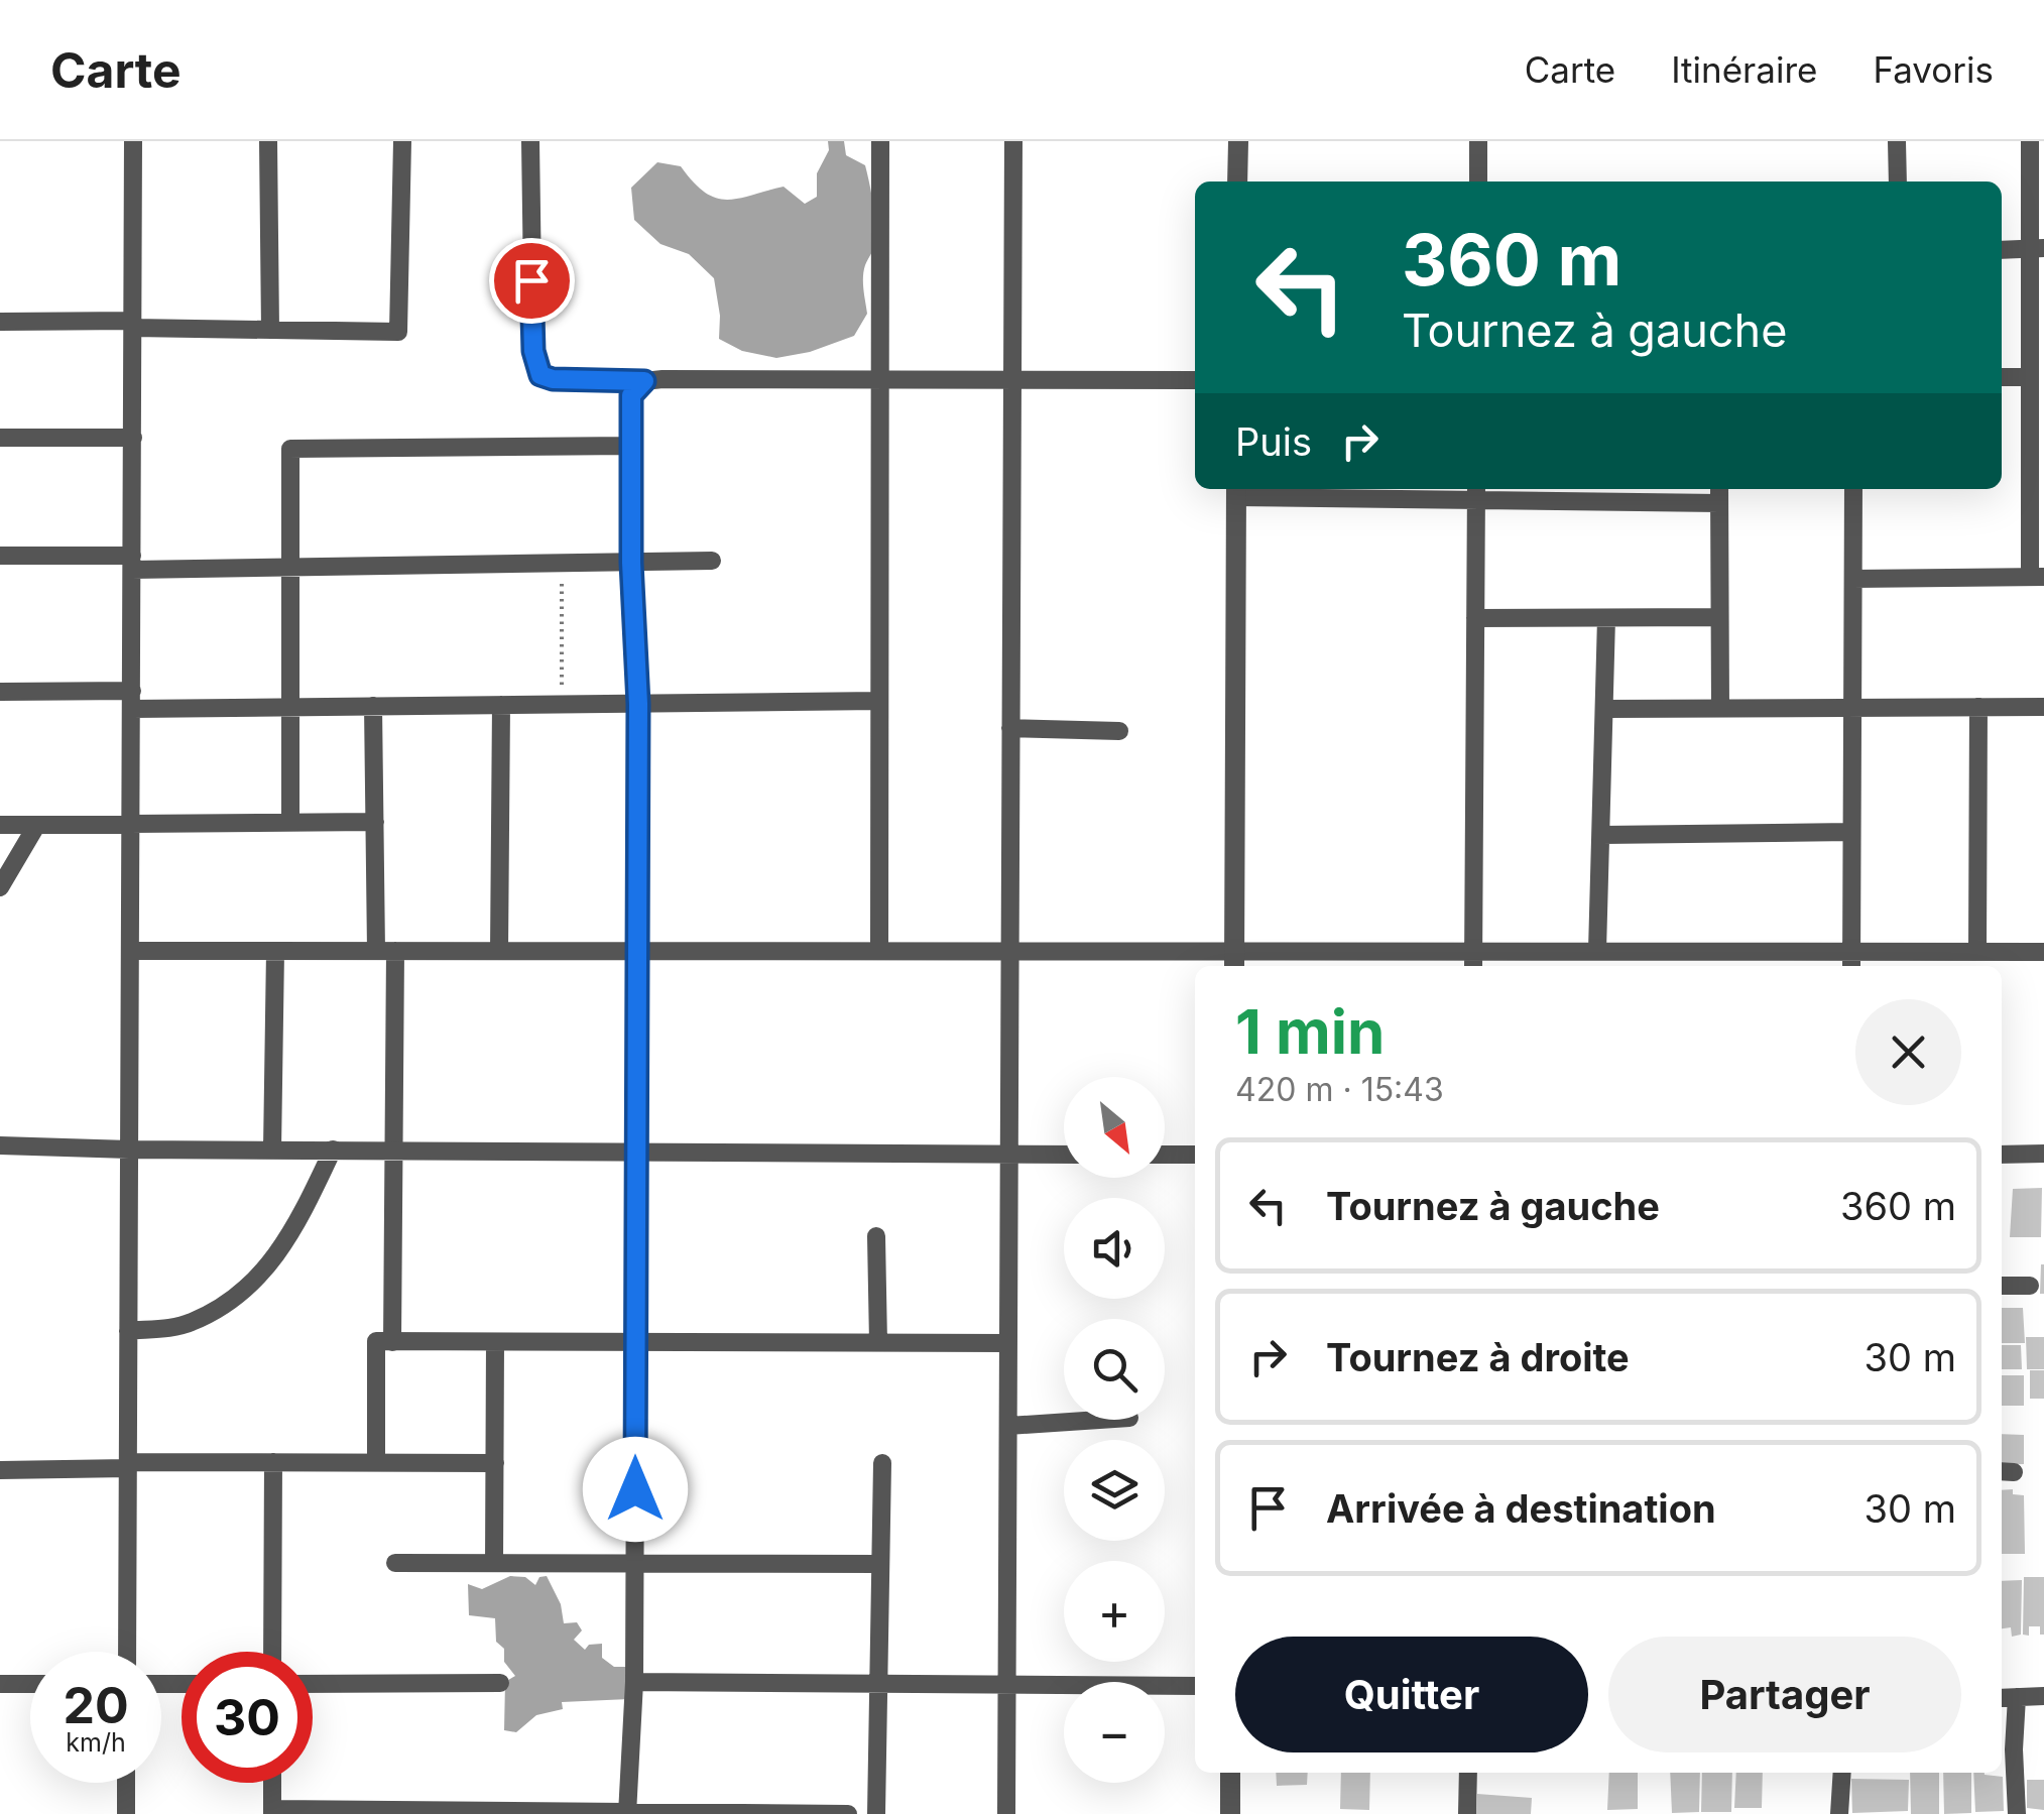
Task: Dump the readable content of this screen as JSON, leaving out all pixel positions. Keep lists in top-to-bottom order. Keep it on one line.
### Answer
{"north":"bottom right","page":{"header":"Carte","nav":["Carte","Itinéraire","Favoris"],"turn":["360 m","Tournez à gauche"],"then":"Puis","heading":["1 min","420 m · 15:43"],"map_buttons":["+","−"],"list":[{"name":"Tournez à gauche","value":"360 m"},{"name":"Tournez à droite","value":"30 m"},{"name":"Arrivée à destination","value":"30 m"}],"buttons":["Quitter","Partager"],"speed":"20 km/h","limit":"30"}}
